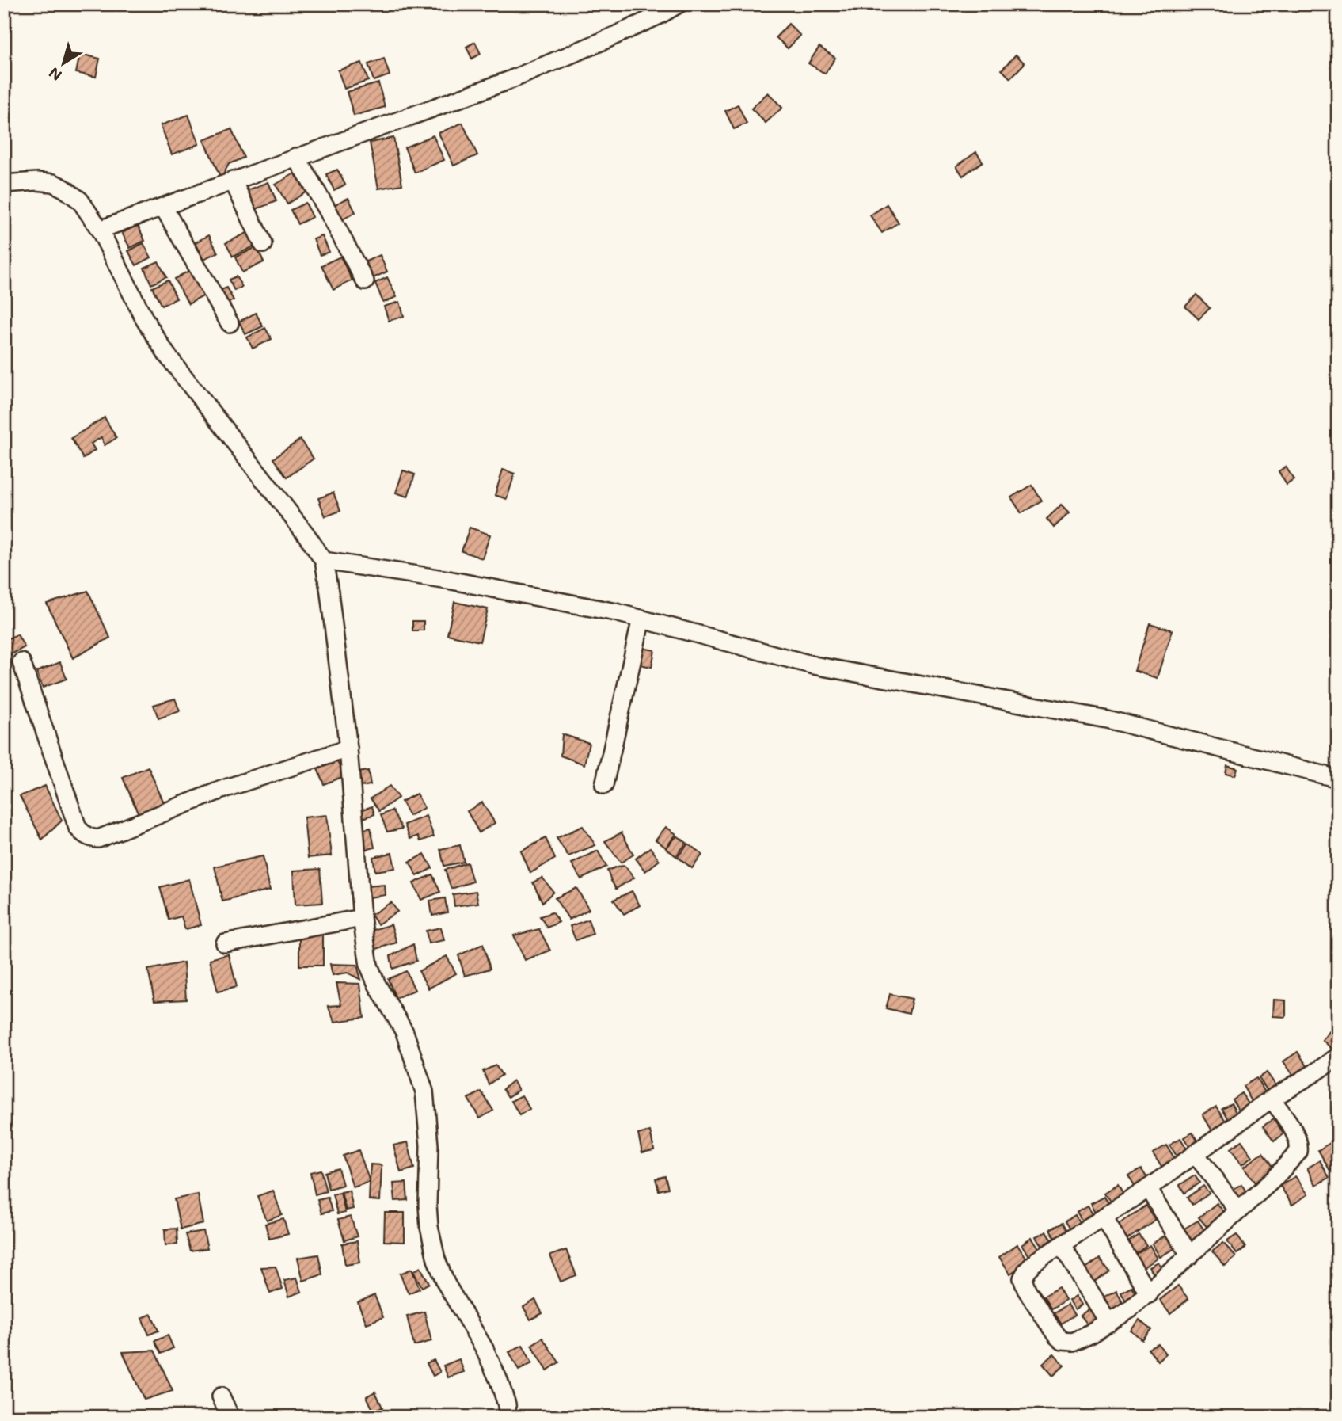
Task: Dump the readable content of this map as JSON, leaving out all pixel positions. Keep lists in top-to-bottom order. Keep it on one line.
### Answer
{"north":"bottom left"}
